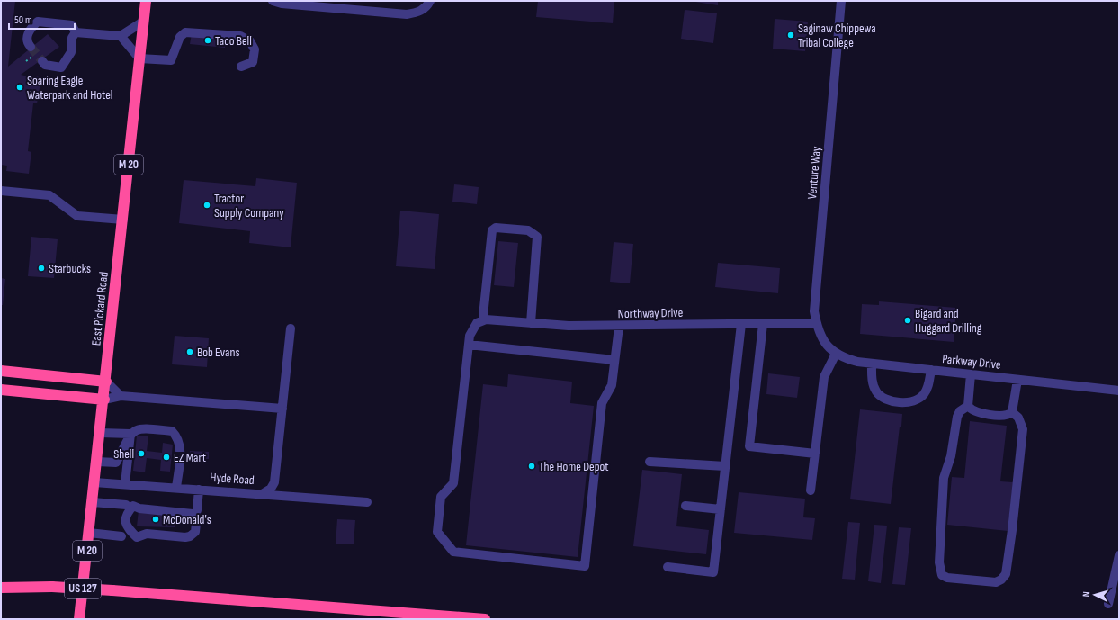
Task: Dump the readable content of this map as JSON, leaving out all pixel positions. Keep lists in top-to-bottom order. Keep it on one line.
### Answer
{"streets":{"highway":["M 20","East Pickard Road","US 127"],"street":["Venture Way","Northway Drive","Parkway Drive","Hyde Road"]},"crossings":[["Venture Way","Northway Drive"],["Venture Way","Parkway Drive"],["East Pickard Road","Hyde Road"]],"places":["Saginaw Chippewa Tribal College","Taco Bell","Soaring Eagle Waterpark and Hotel","Tractor Supply Company","Starbucks","Bigard and Huggard Drilling","Bob Evans","Shell","EZ Mart","The Home Depot","McDonald's"],"scale_bar":"50 m","north":"left"}
